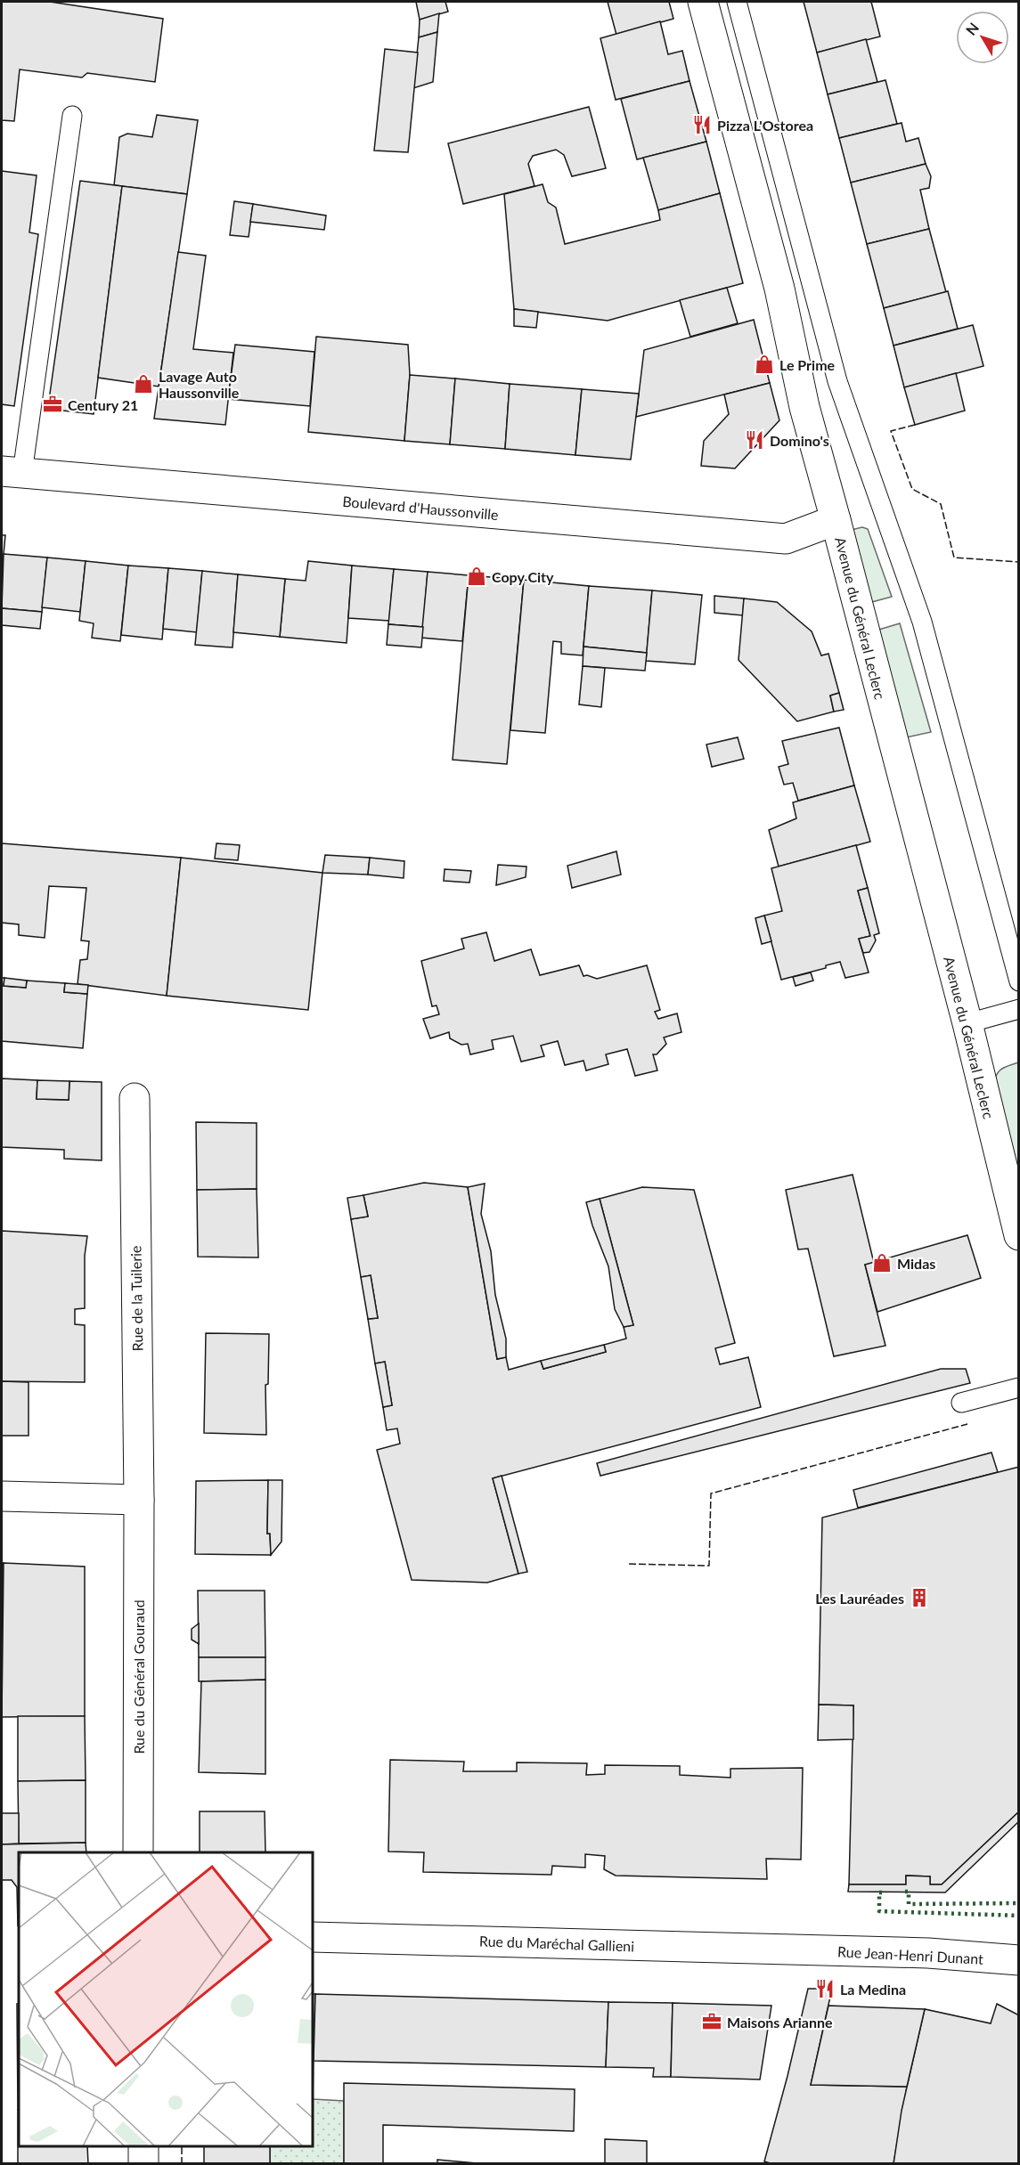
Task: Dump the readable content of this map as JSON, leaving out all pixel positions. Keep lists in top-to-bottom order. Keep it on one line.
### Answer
{"streets":{"street":["Boulevard d'Haussonville","Avenue du Général Leclerc","Rue de la Tuilerie","Rue du Général Gouraud","Rue du Maréchal Gallieni","Rue Jean-Henri Dunant"]},"crossings":[["Boulevard d'Haussonville","Avenue du Général Leclerc"],["Rue de la Tuilerie","Rue du Général Gouraud"],["Rue du Maréchal Gallieni","Rue Jean-Henri Dunant"]],"places":{"restaurant":["Pizza L'Ostorea","Domino's","La Medina"],"shop":["Le Prime","Lavage Auto Haussonville","Copy City","Midas"],"office":["Century 21","Maisons Arianne"],"building":["Les Lauréades"]},"north":"top left"}
